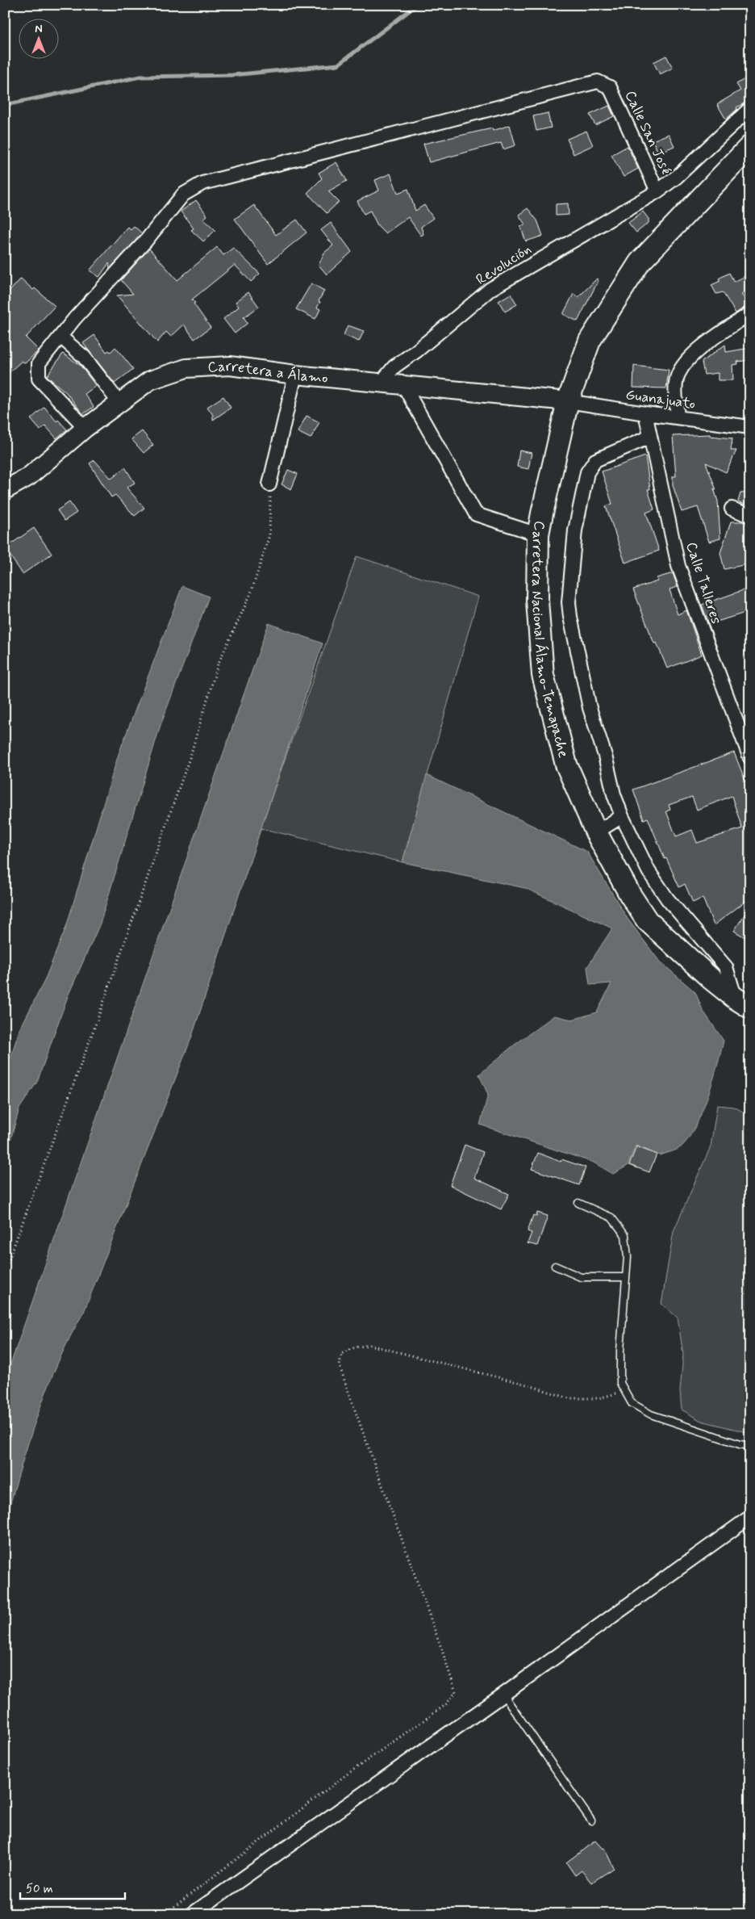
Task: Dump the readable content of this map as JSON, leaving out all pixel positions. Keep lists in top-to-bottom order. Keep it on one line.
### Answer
{"streets":{"main road":["Carretera a Álamo","Carretera Nacional Álamo-Temapache"],"street":["Calle San José","Revolución","Guanajuato","Calle Talleres"]},"crossings":[["Calle San José","Revolución"],["Revolución","Carretera a Álamo"],["Carretera a Álamo","Guanajuato"],["Carretera a Álamo","Carretera Nacional Álamo-Temapache"],["Guanajuato","Calle Talleres"],["Guanajuato","Carretera Nacional Álamo-Temapache"]],"scale_bar":"50 m","north":"top"}
